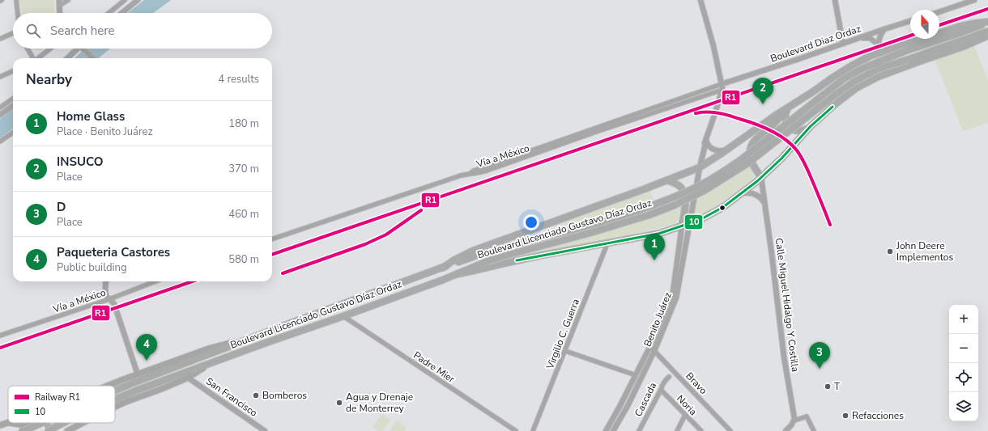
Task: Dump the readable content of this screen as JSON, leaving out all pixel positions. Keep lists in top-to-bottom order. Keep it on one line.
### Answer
{"streets":{"main road":["Boulevard Licenciado Gustavo Díaz Ordaz"],"street":["Boulevard Diaz Ordaz","Vía a México","Calle Miguel Hidalgo Y Costilla","Benito Juárez","Virgilio C. Guerra","Padre Mier","Bravo","San Francisco","Cascada","Noria"]},"crossings":[["Boulevard Diaz Ordaz","Vía a México"],["Boulevard Licenciado Gustavo Díaz Ordaz","Padre Mier"],["Boulevard Licenciado Gustavo Díaz Ordaz","San Francisco"],["Benito Juárez","Bravo"],["Cascada","Noria"]],"places":["John Deere Implementos","T","Bomberos","Agua y Drenaje de Monterrey","Refacciones"],"lines":["rail line R1","transit line 10"],"legend":["Railway R1","10"],"north":"top","page":{"search":"Search here","heading":["Nearby","4 results"],"pins":["2","1","4","3"],"list":[{"mark":"1","name":"Home Glass","note":"Place · Benito Juárez","value":"180 m"},{"mark":"2","name":"INSUCO","note":"Place","value":"370 m"},{"mark":"3","name":"D","note":"Place","value":"460 m"},{"mark":"4","name":"Paqueteria Castores","note":"Public building","value":"580 m"}],"map_buttons":["+","−"]}}
